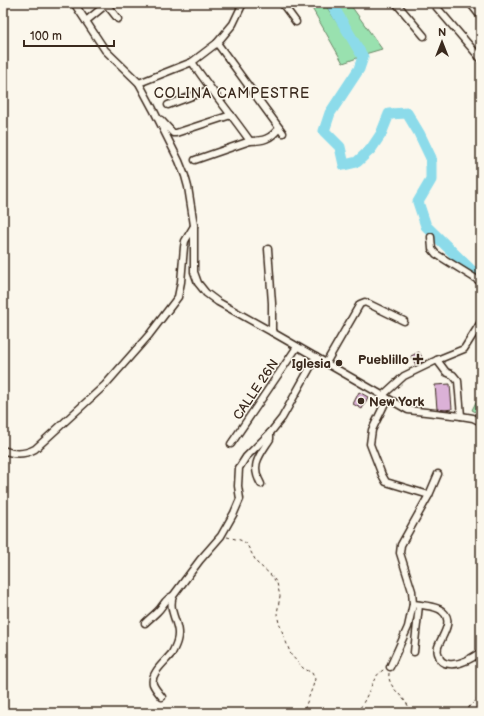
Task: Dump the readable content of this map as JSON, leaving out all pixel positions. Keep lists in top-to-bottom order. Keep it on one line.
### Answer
{"streets":{"street":["CALLE 26N"]},"districts":["COLINA CAMPESTRE"],"places":{"health":["Pueblillo"],"other":["Iglesia","New York"]},"scale_bar":"100 m","north":"top"}
